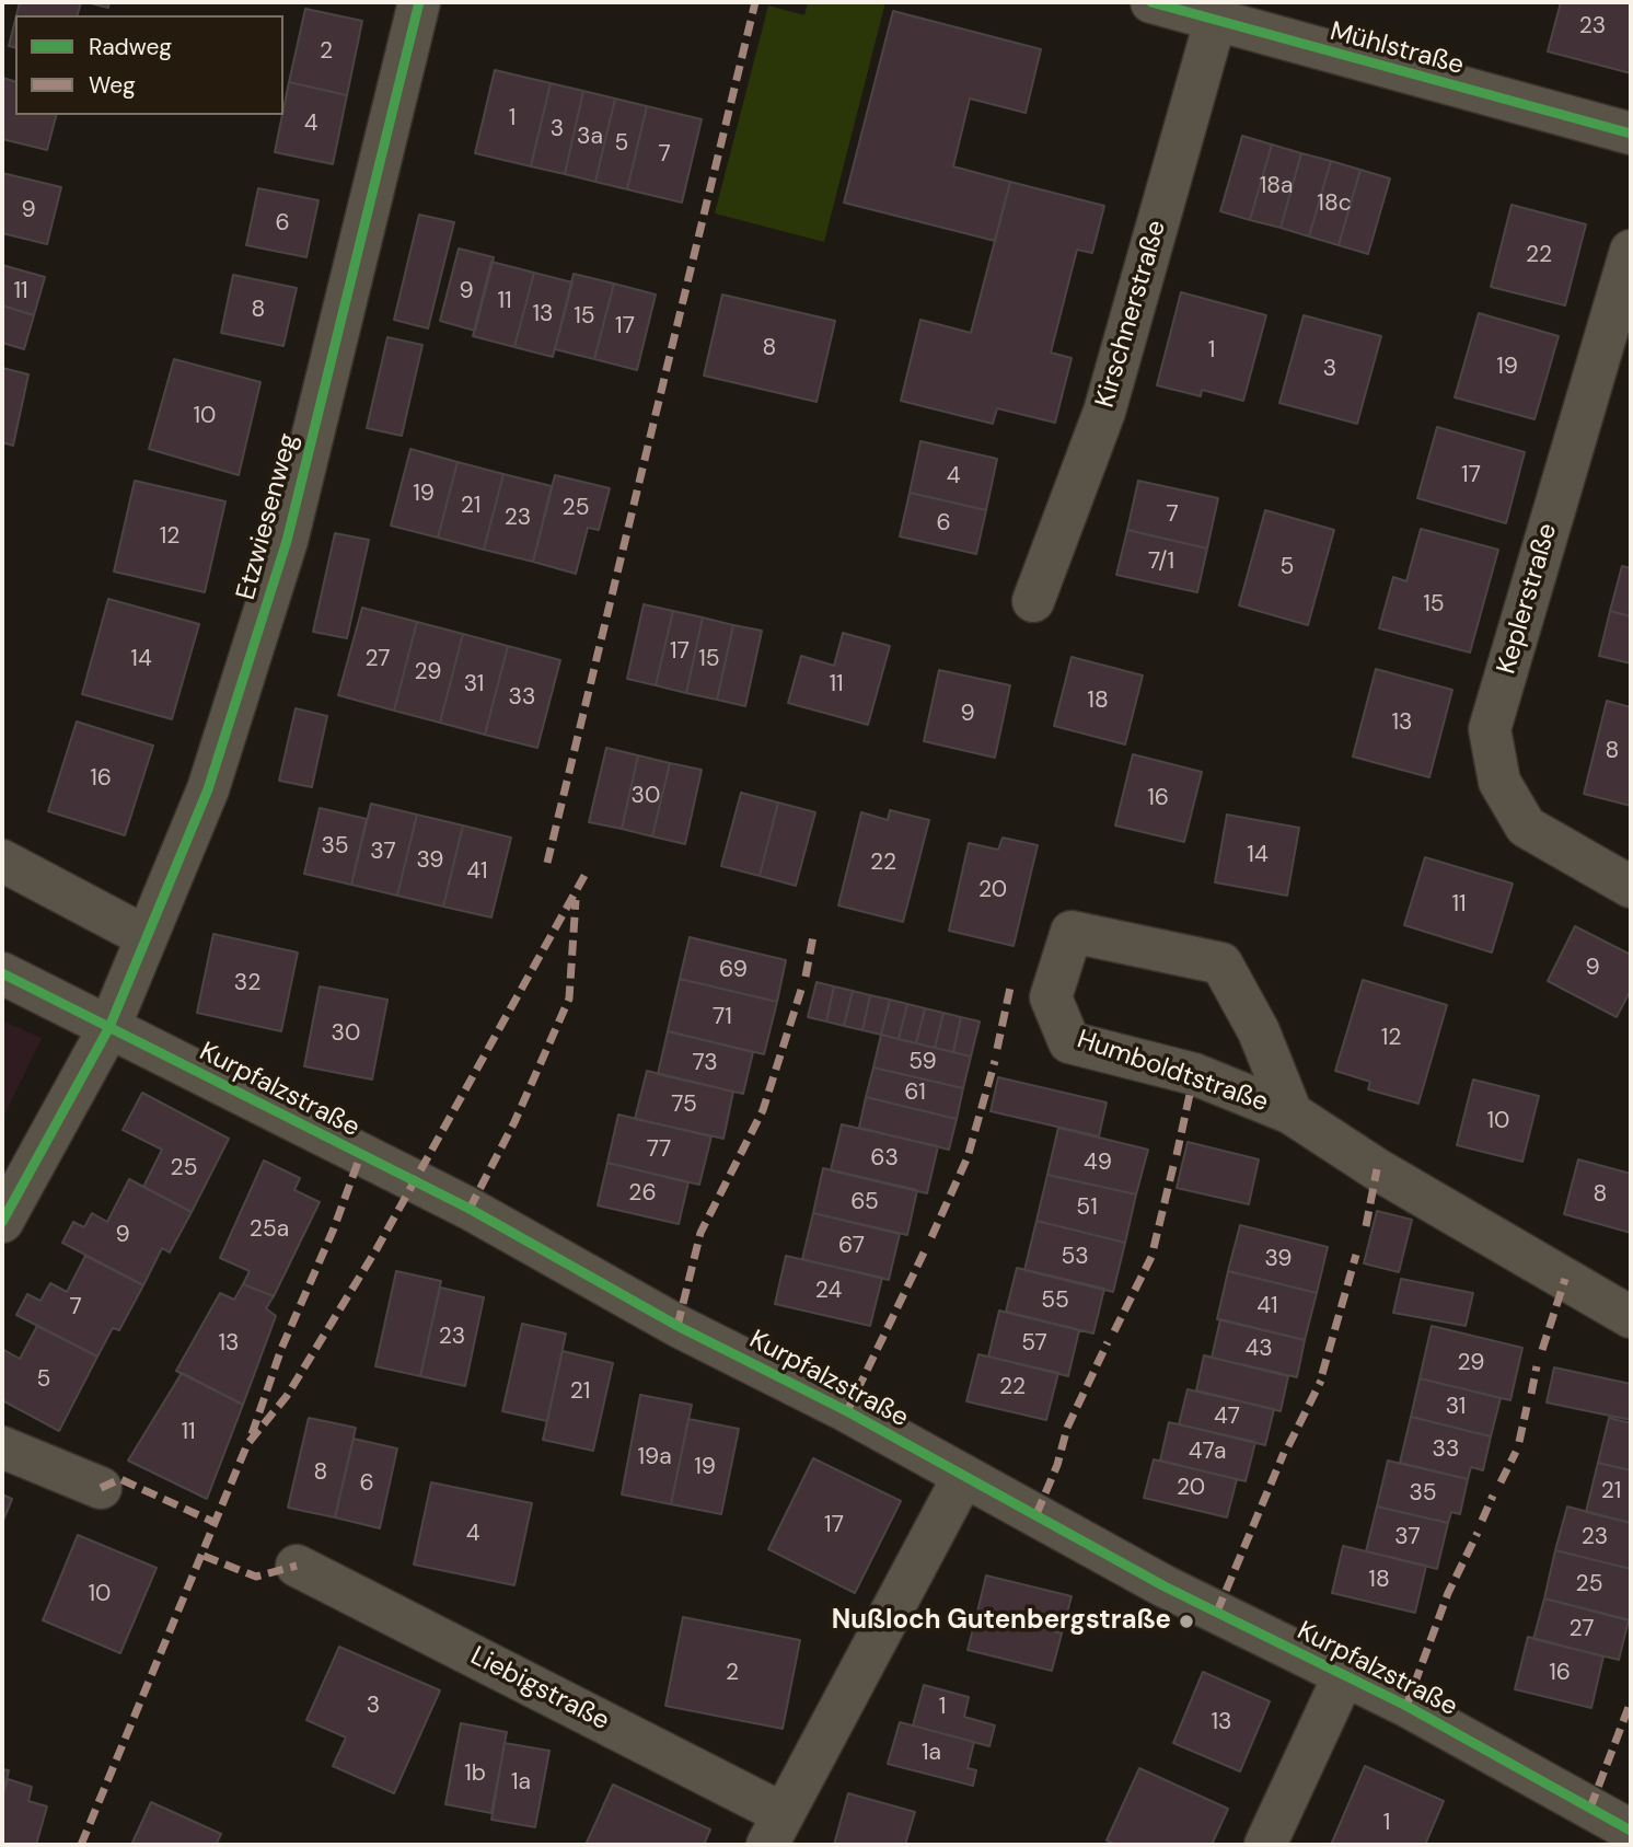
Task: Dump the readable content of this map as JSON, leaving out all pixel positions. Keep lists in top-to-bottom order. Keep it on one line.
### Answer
{"streets":{"street":["Mühlstraße","Kirschnerstraße","Etzwiesenweg","Keplerstraße","Humboldtstraße","Kurpfalzstraße","Liebigstraße"]},"crossings":[["Mühlstraße","Kirschnerstraße"],["Etzwiesenweg","Kurpfalzstraße"]],"places":["Nußloch Gutenbergstraße"],"house_numbers":["23","2","1","4","3","3a","5","7","18a","18c","9","6","22","11","9","11","8","13","15","17","8","1","19","3","10","17","4","19","21","25","7","23","6","12","7/1","5","15","17","14","27","15","29","31","11","33","18","9","13","8","16","30","16","35","37","14","39","22","41","20","11","9","69","32","71","30","12","59","73","61","75","10","77","63","49","25","26","8","65","51","25a","9","67","53","39","24","55","41","7","23","13","57","43","29","5","22","21","31","47","11","33","47a","19a","19","8","6","20","21","35","17","4","37","23","18","25","10","27","2","16","3","1","13","1a","1b","1a","1"],"legend":["Radweg","Weg"]}
